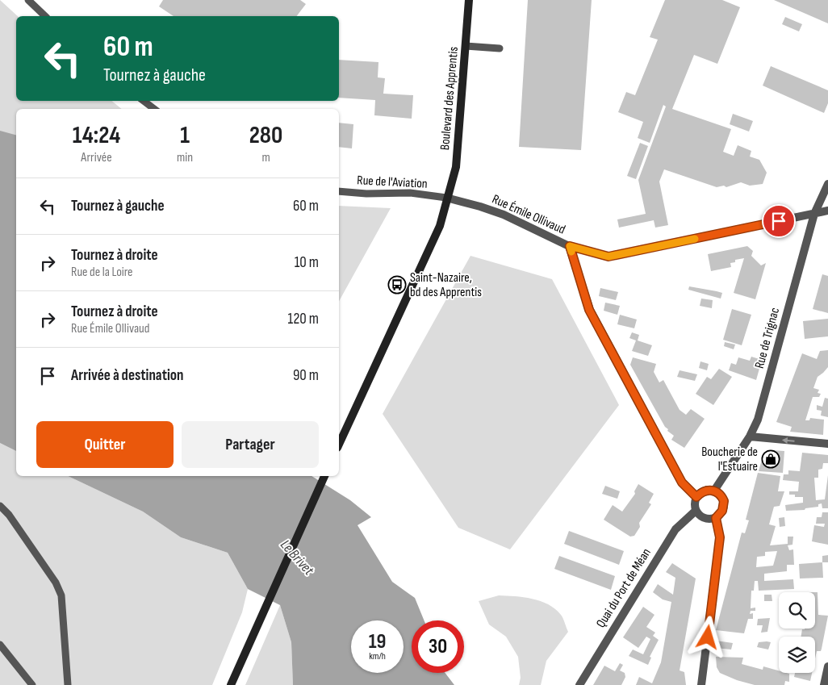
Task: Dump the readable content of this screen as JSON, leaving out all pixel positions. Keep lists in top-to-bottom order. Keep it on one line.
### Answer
{"streets":{"main road":["Boulevard des Apprentis"],"street":["Rue Émile Ollivaud","Rue de Trignac","Quai du Port de Méan"],"lane":["Rue de l'Aviation"]},"crossings":[["Boulevard des Apprentis","Rue de l'Aviation"],["Boulevard des Apprentis","Rue Émile Ollivaud"],["Rue de l'Aviation","Rue Émile Ollivaud"],["Rue Émile Ollivaud","Rue de Trignac"],["Rue de Trignac","Quai du Port de Méan"]],"water":["Le Brivet"],"places":{"bus stop":["Saint-Nazaire, bd des Apprentis"],"shop":["Boucherie de l'Estuaire"]},"page":{"turn":["60 m","Tournez à gauche"],"eta":["14:24","Arrivée","1","min","280","m"],"list":[{"name":"Tournez à gauche","value":"60 m"},{"name":"Tournez à droite","note":"Rue de la Loire","value":"10 m"},{"name":"Tournez à droite","note":"Rue Émile Ollivaud","value":"120 m"},{"name":"Arrivée à destination","value":"90 m"}],"buttons":["Quitter","Partager"],"speed":"19 km/h","limit":"30"}}
